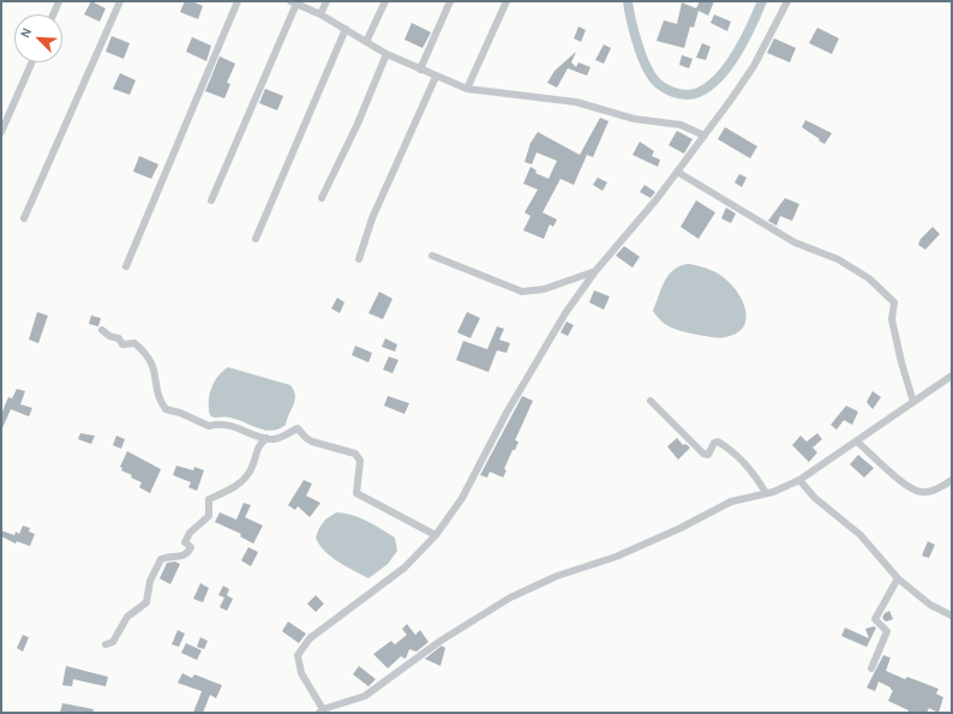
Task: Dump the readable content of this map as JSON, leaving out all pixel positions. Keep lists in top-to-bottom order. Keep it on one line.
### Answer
{"north":"top left"}
